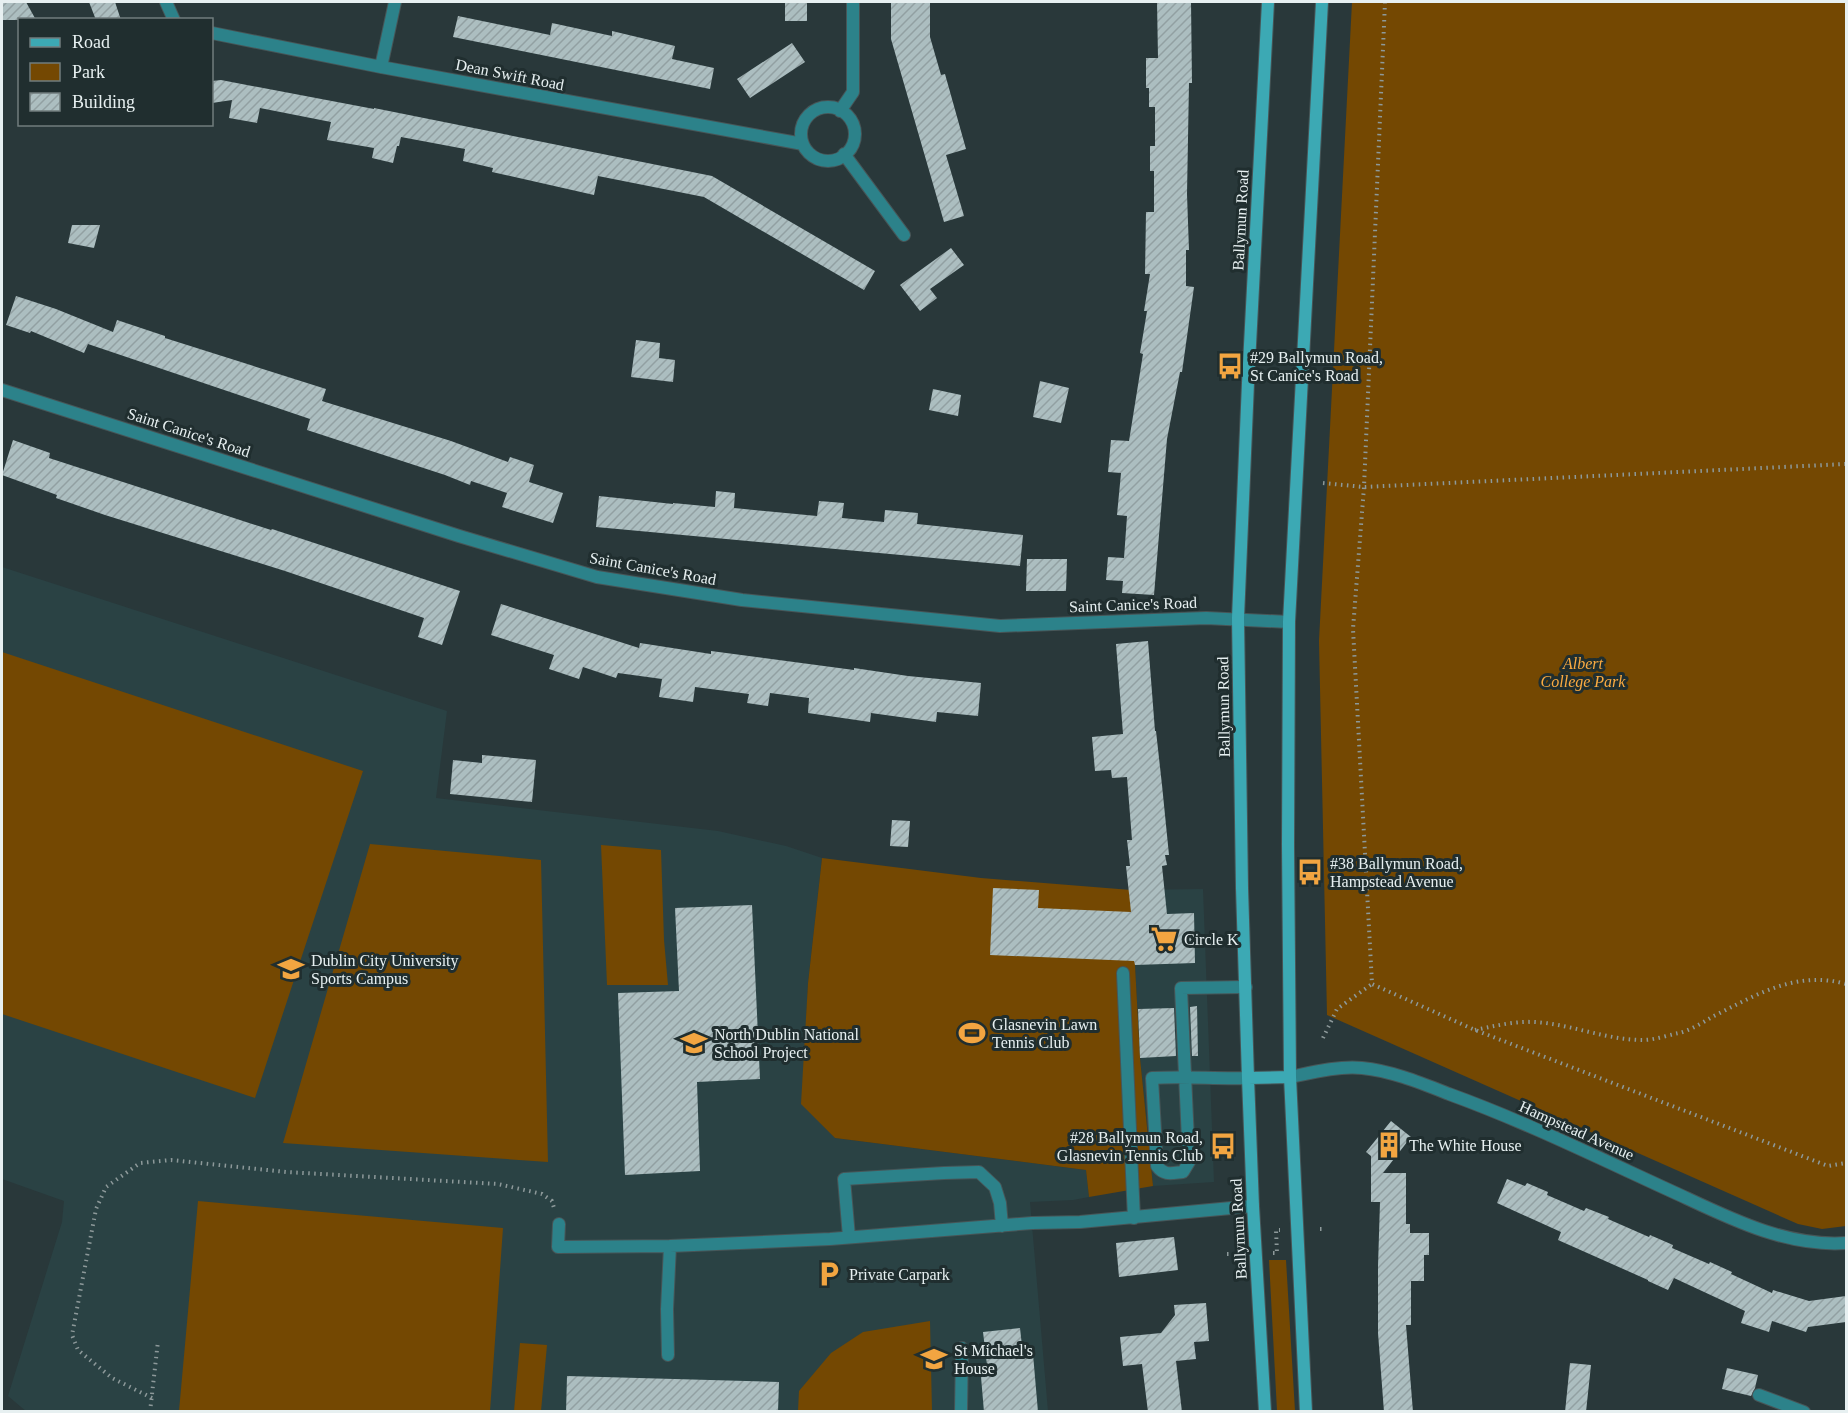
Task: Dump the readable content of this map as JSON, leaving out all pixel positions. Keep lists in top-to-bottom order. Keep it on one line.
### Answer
{"streets":{"main road":["Ballymun Road"],"street":["Dean Swift Road","Saint Canice's Road","Hampstead Avenue"]},"crossings":[["Ballymun Road","Saint Canice's Road"]],"parks":["Albert College Park"],"places":{"bus stop":["#29 Ballymun Road, St Canice's Road","#38 Ballymun Road, Hampstead Avenue","#28 Ballymun Road, Glasnevin Tennis Club"],"supermarket":["Circle K"],"school or university":["Dublin City University Sports Campus","North Dublin National School Project","St Michael's House"],"sports":["Glasnevin Lawn Tennis Club"],"building":["The White House"],"parking":["Private Carpark"]},"legend":["Road","Park","Building"]}
